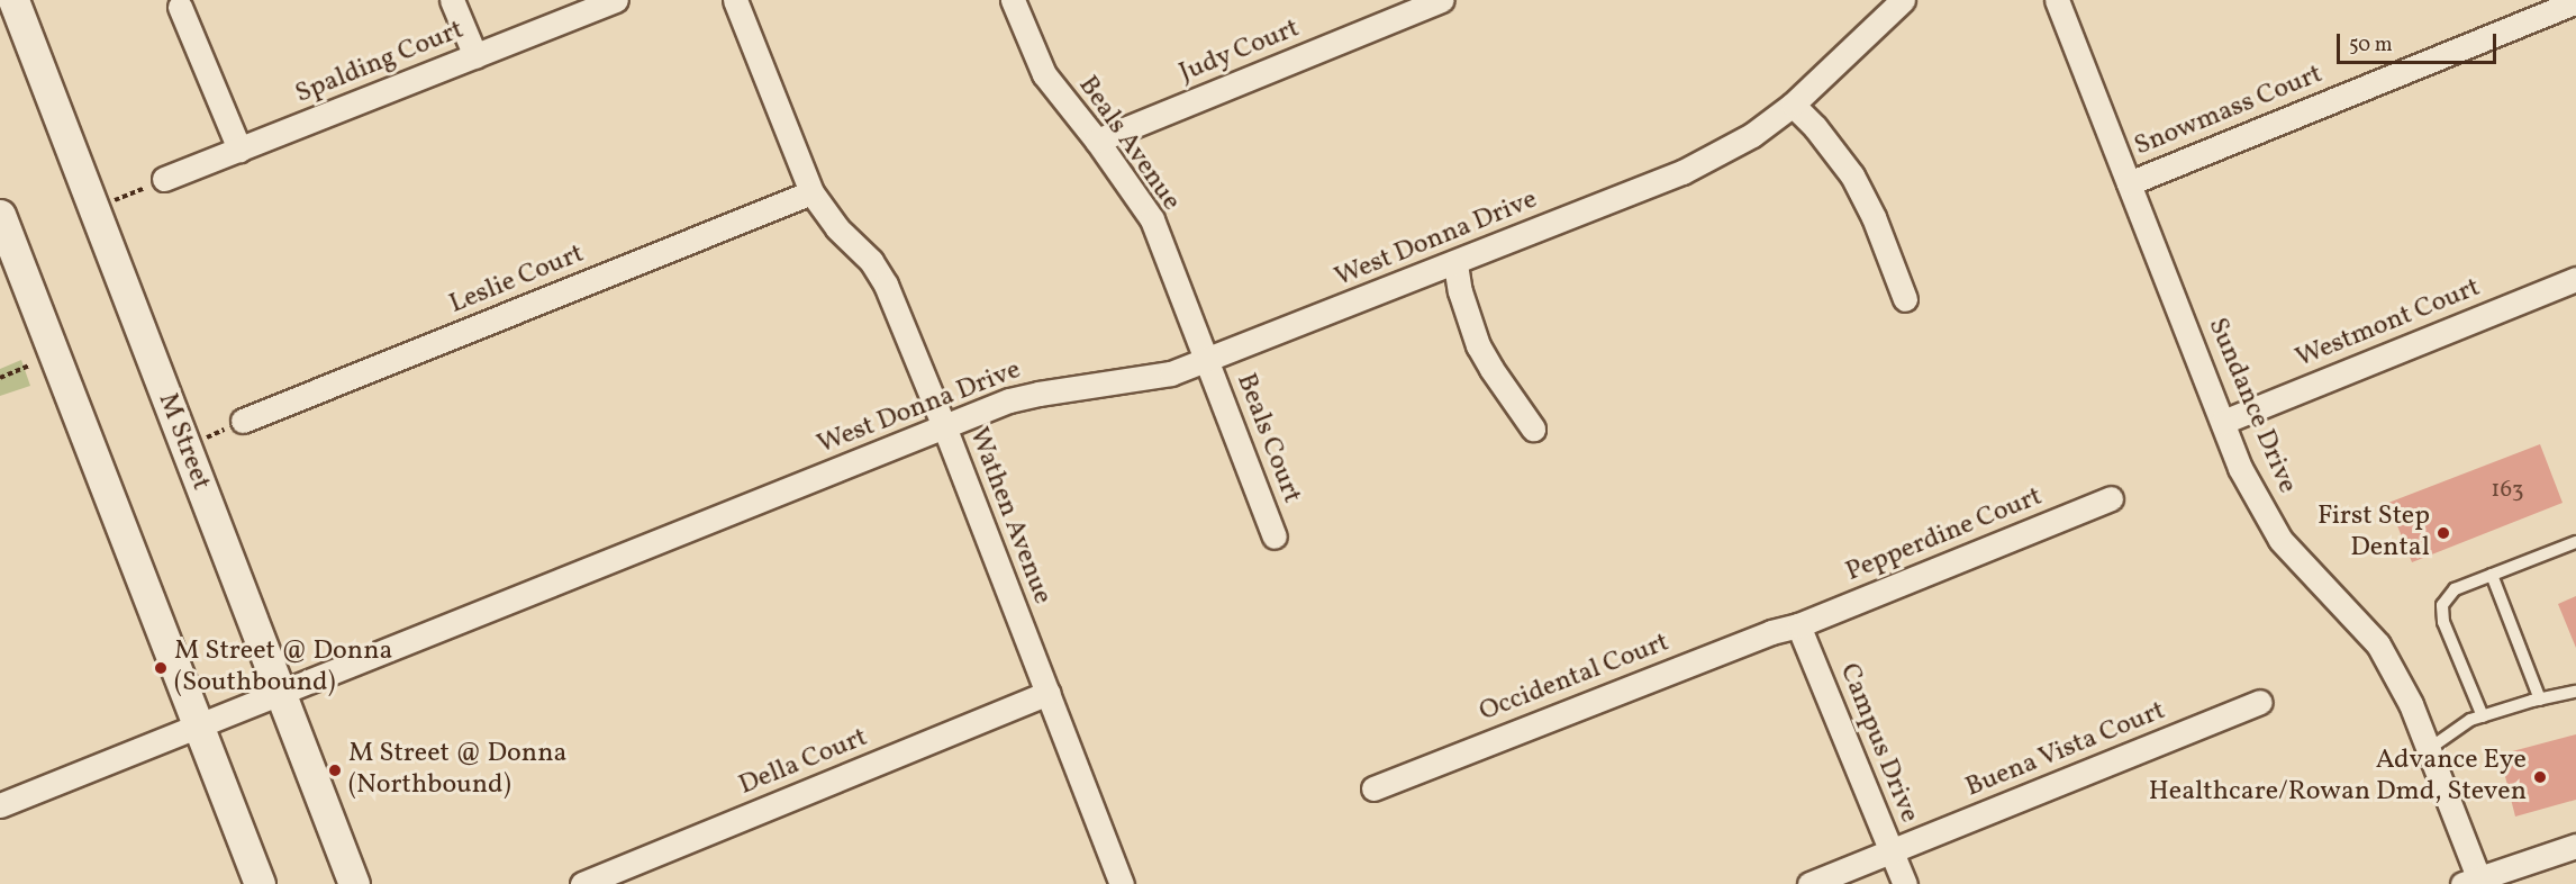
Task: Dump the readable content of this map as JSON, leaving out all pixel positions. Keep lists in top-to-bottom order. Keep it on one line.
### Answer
{"streets":{"street":["Judy Court","Spalding Court","Snowmass Court","Beals Avenue","West Donna Drive","Leslie Court","Westmont Court","Sundance Drive","Beals Court","M Street","Wathen Avenue","Pepperdine Court","Occidental Court","Campus Drive","Buena Vista Court","Della Court"]},"crossings":[["Judy Court","Beals Avenue"],["Snowmass Court","Sundance Drive"],["Beals Avenue","West Donna Drive"],["Beals Avenue","Beals Court"],["West Donna Drive","Beals Court"],["West Donna Drive","M Street"],["West Donna Drive","Wathen Avenue"],["Leslie Court","Wathen Avenue"],["Westmont Court","Sundance Drive"],["Wathen Avenue","Della Court"],["Pepperdine Court","Occidental Court"],["Pepperdine Court","Campus Drive"],["Occidental Court","Campus Drive"],["Campus Drive","Buena Vista Court"]],"places":["First Step Dental","M Street @ Donna (Southbound)","M Street @ Donna (Northbound)","Advance Eye Healthcare/Rowan Dmd, Steven"],"house_numbers":["163"],"scale_bar":"50 m"}
